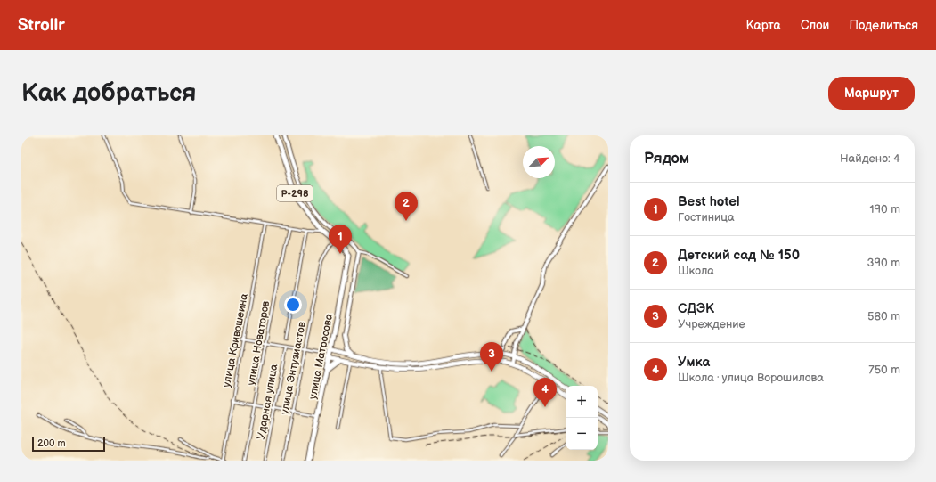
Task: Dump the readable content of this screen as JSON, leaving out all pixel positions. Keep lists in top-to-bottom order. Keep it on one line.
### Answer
{"streets":{"highway":["Р-298","улица Матросова"],"street":["улица Кривошеина","улица Новаторов","улица Энтузиастов","Ударная улица"]},"crossings":[["Р-298","улица Матросова"],["Р-298","улица Энтузиастов"],["улица Матросова","улица Энтузиастов"]],"scale_bar":"200 m","north":"top right","page":{"header":"Strollr","nav":["Карта","Слои","Поделиться"],"buttons":"Маршрут","title":"Как добраться","heading":["Рядом","Найдено: 4"],"list":[{"mark":"1","name":"Best hotel","note":"Гостиница","value":"190 m"},{"mark":"2","name":"Детский сад № 150","note":"Школа","value":"390 m"},{"mark":"3","name":"СДЭК","note":"Учреждение","value":"580 m"},{"mark":"4","name":"Умка","note":"Школа · улица Ворошилова","value":"750 m"}],"pins":["2","1","3","4"],"map_buttons":["+","−"],"scale":"200 m"}}
